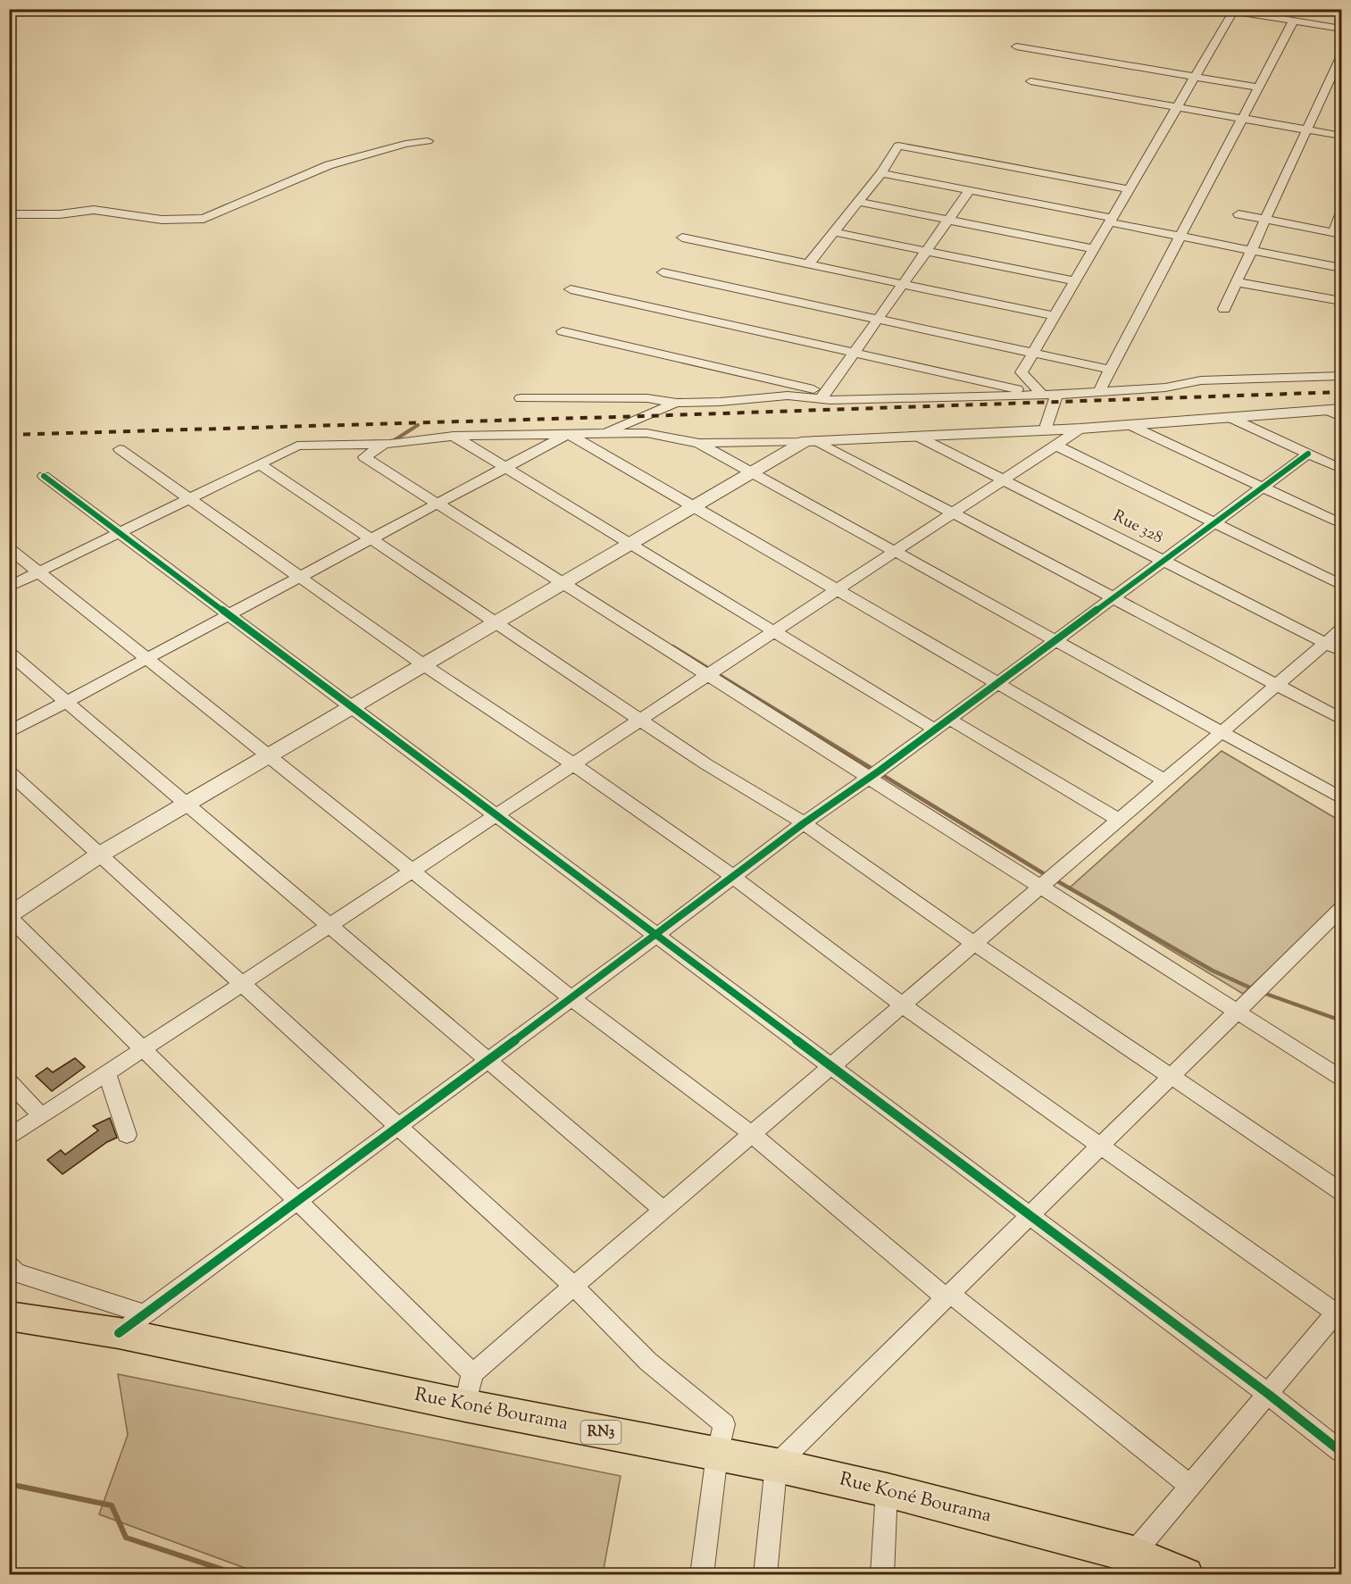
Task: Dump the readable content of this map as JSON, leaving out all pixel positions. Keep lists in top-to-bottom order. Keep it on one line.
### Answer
{"streets":{"highway":["Rue Koné Bourama","RN3"],"street":["Rue 328"]}}
